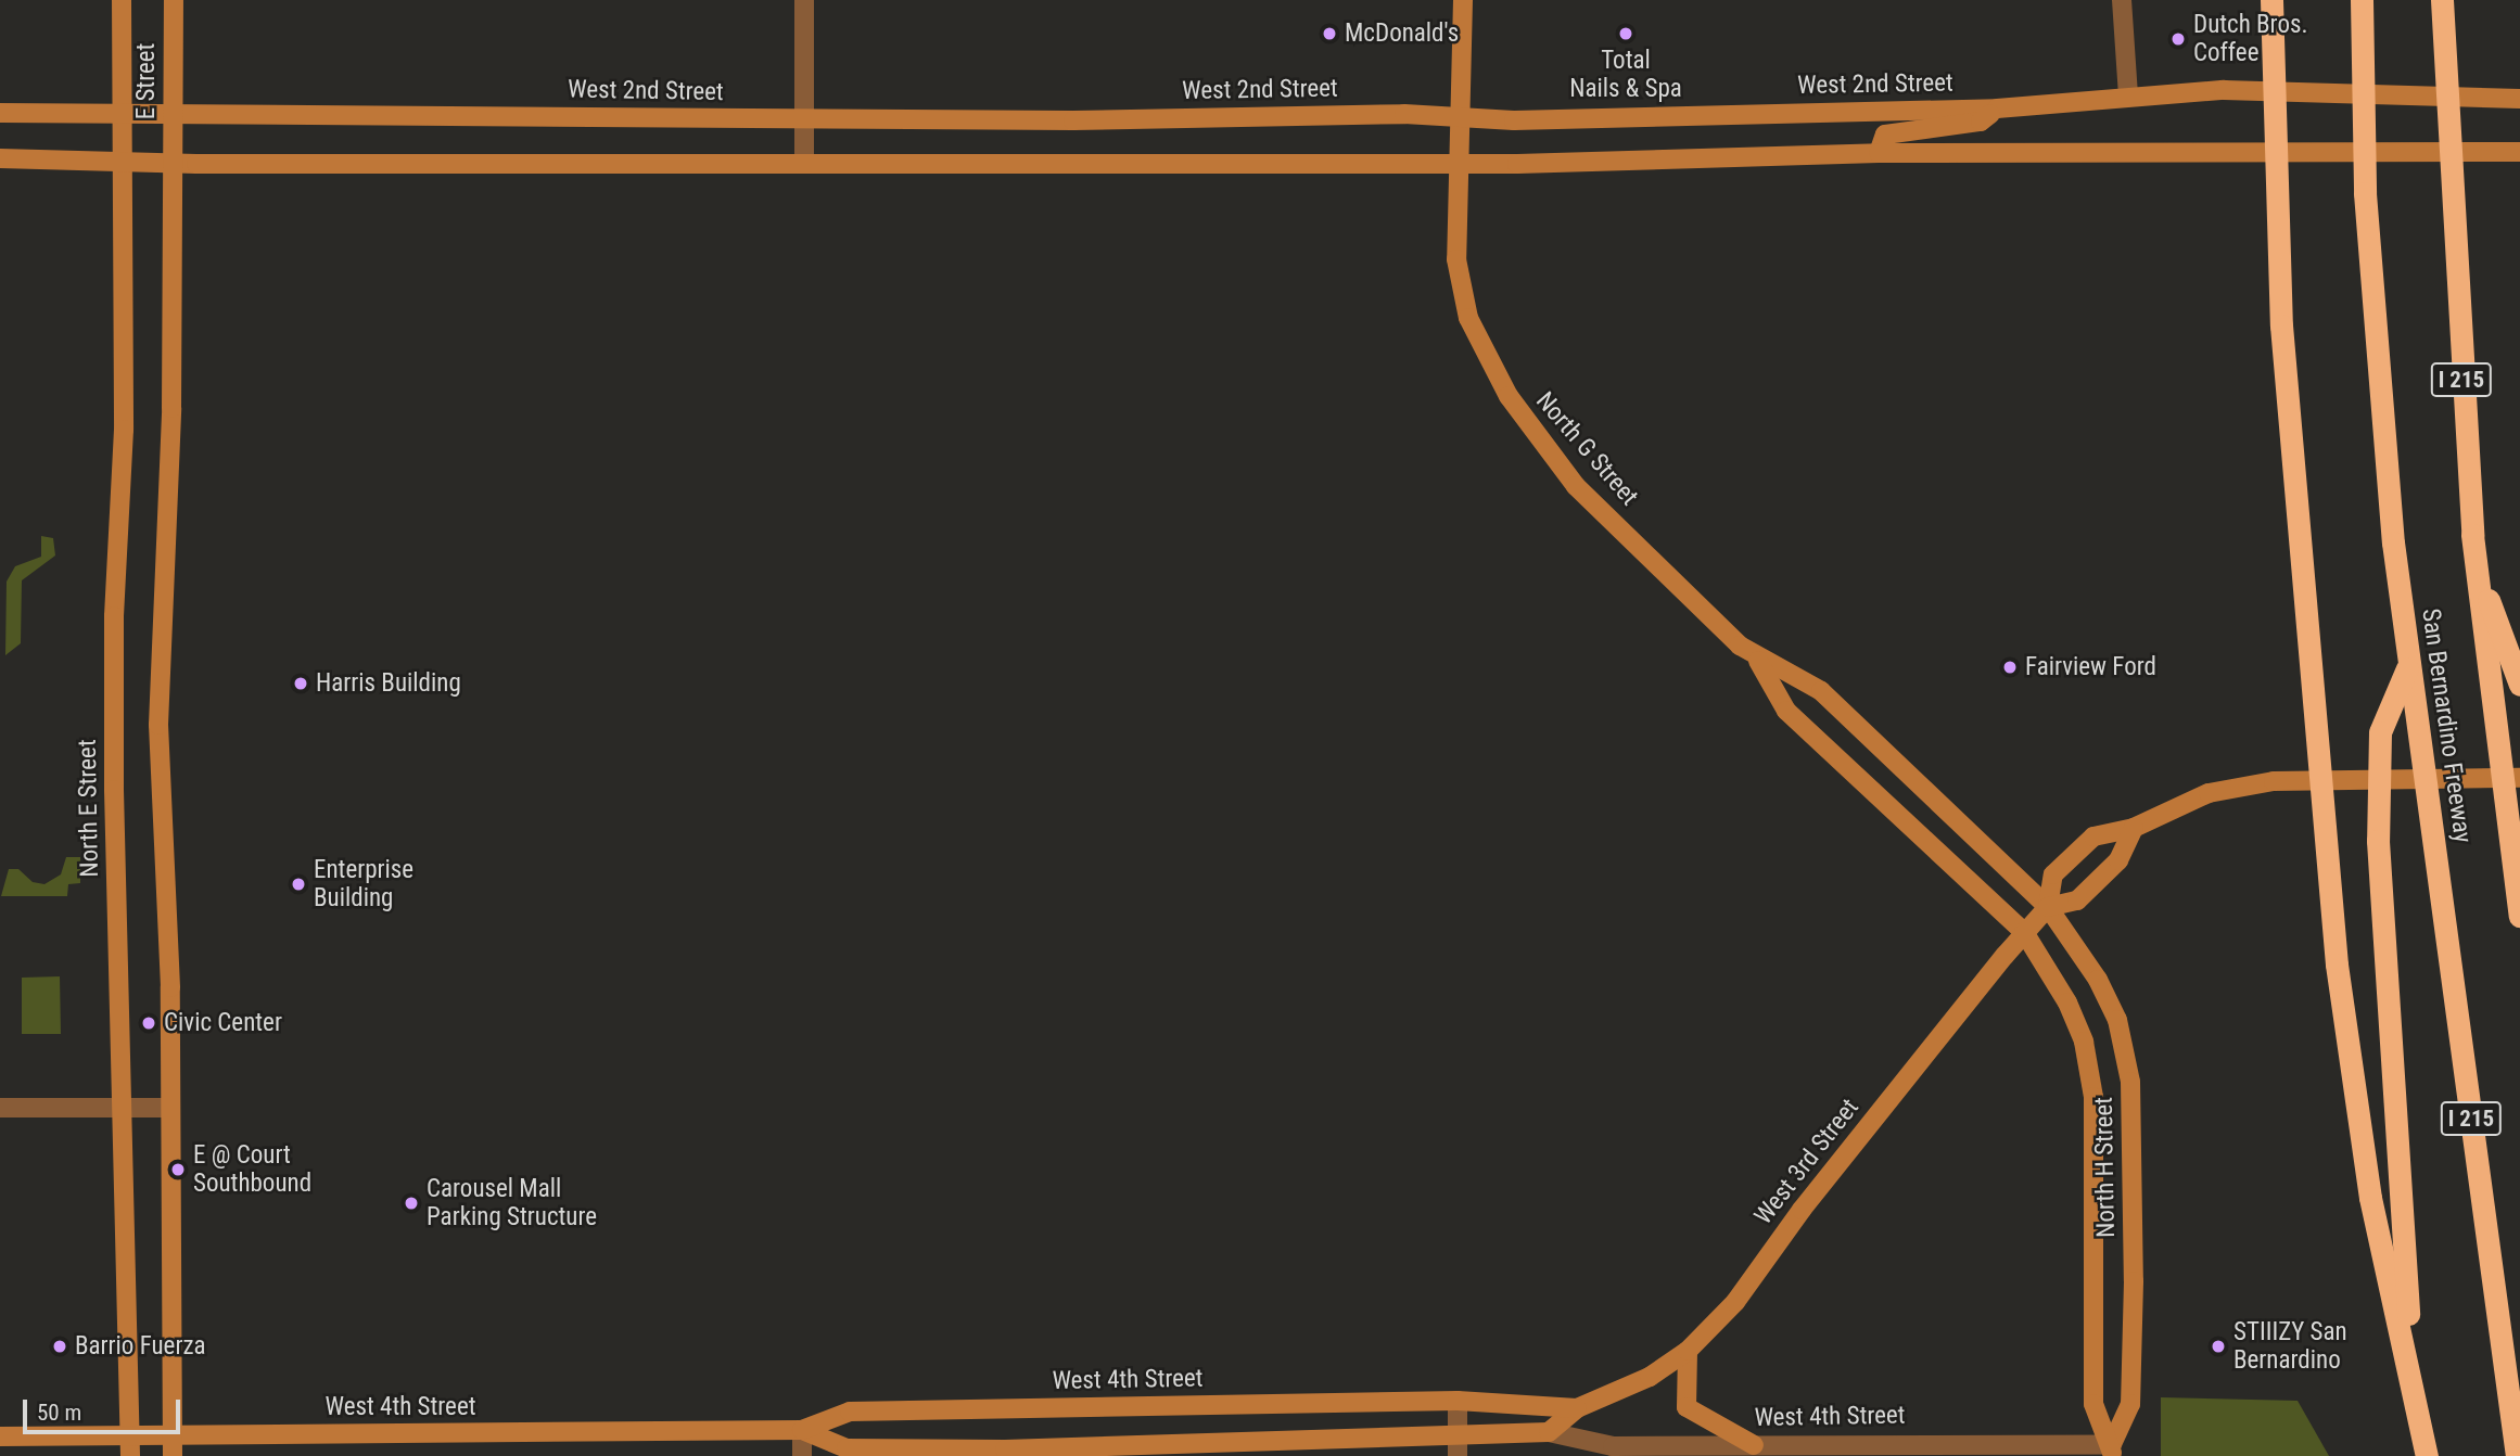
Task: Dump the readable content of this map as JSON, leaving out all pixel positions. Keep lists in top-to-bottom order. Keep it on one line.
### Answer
{"streets":{"highway":["I 215","San Bernardino Freeway"],"main road":["E Street","West 2nd Street","North G Street","North E Street","West 3rd Street","North H Street","West 4th Street"]},"crossings":[["E Street","West 2nd Street"],["E Street","North E Street"],["West 2nd Street","North G Street"],["North G Street","West 3rd Street"],["North G Street","North H Street"],["North E Street","West 4th Street"],["West 3rd Street","North H Street"],["West 3rd Street","West 4th Street"],["North H Street","West 4th Street"]],"places":["McDonald's","Total Nails & Spa","Dutch Bros. Coffee","Fairview Ford","Harris Building","Enterprise Building","Civic Center","E @ Court Southbound","Carousel Mall Parking Structure","Barrio Fuerza","STIIIZY San Bernardino"],"scale_bar":"50 m"}
